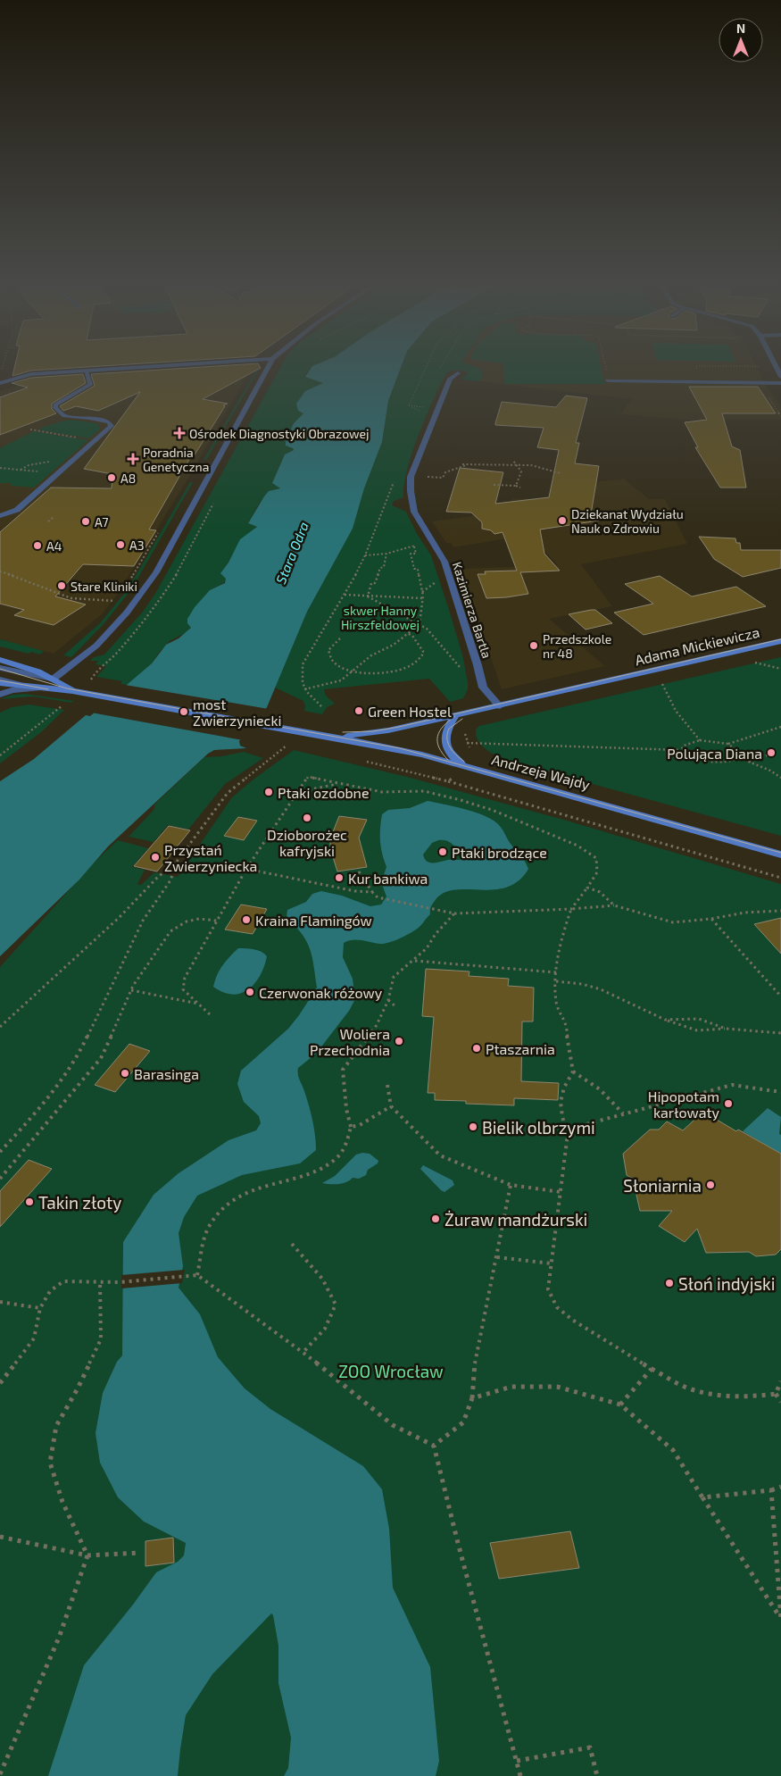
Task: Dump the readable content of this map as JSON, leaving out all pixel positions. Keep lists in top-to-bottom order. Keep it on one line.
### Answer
{"streets":{"main road":["Adama Mickiewicza","Andrzeja Wajdy"],"street":["Kazimierza Bartla"]},"crossings":[["Kazimierza Bartla","Adama Mickiewicza"],["Adama Mickiewicza","Andrzeja Wajdy"]],"water":["Stara Odra"],"parks":["skwer Hanny Hirszfeldowej","ZOO Wrocław"],"places":{"health":["Ośrodek Diagnostyki Obrazowej","Poradnia Genetyczna"],"other":["A8","Dziekanat Wydziału Nauk o Zdrowiu","A7","A3","A4","Stare Kliniki","Przedszkole nr 48","Green Hostel","most Zwierzyniecki","Polująca Diana","Ptaki ozdobne","Dzioborożec kafryjski","Ptaki brodzące","Przystań Zwierzyniecka","Kur bankiwa","Kraina Flamingów","Czerwonak różowy","Woliera Przechodnia","Ptaszarnia","Barasinga","Hipopotam karłowaty","Bielik olbrzymi","Słoniarnia","Takin złoty","Żuraw mandżurski","Słoń indyjski"]},"north":"top"}
